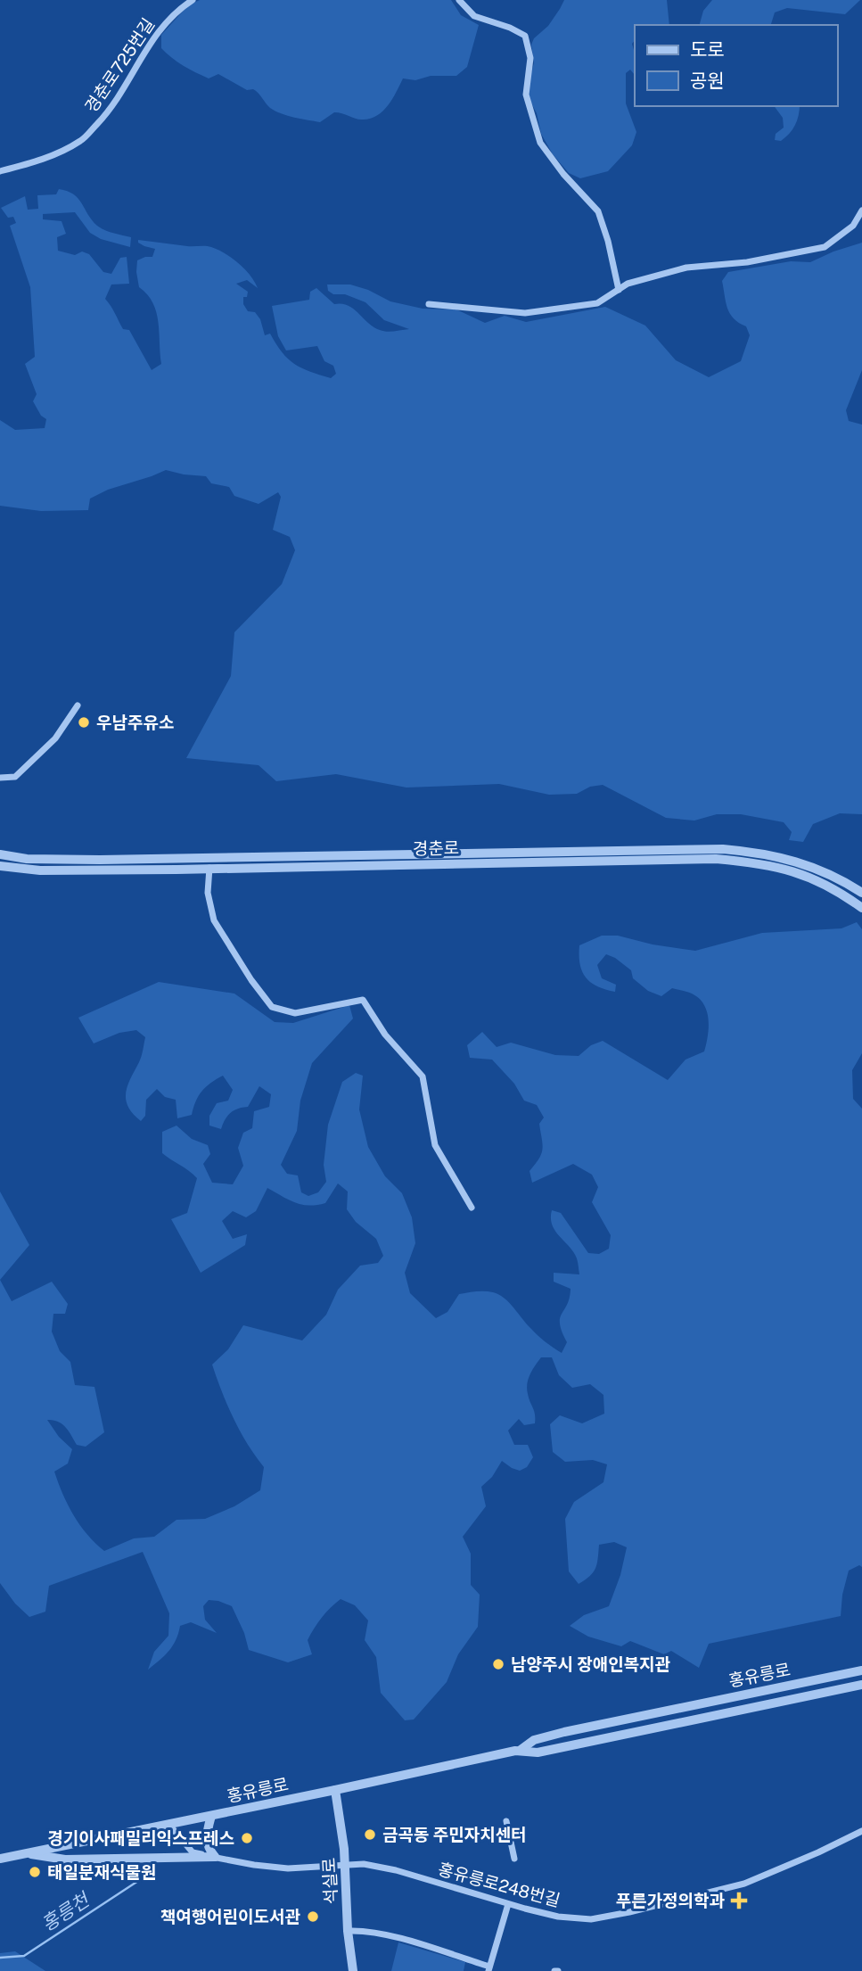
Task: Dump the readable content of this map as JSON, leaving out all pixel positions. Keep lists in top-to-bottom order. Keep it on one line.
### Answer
{"streets":{"street":["경춘로725번길","경춘로","홍유릉로","석실로","홍유릉로248번길"]},"crossings":[["홍유릉로","석실로"],["홍유릉로","홍유릉로248번길"],["석실로","홍유릉로248번길"]],"water":["홍릉천"],"places":{"other":["우남주유소","남양주시 장애인복지관","금곡동 주민자치센터","경기이사패밀리익스프레스","태일분재식물원","책여행어린이도서관"],"health":["푸른가정의학과"]},"legend":["도로","공원"]}
